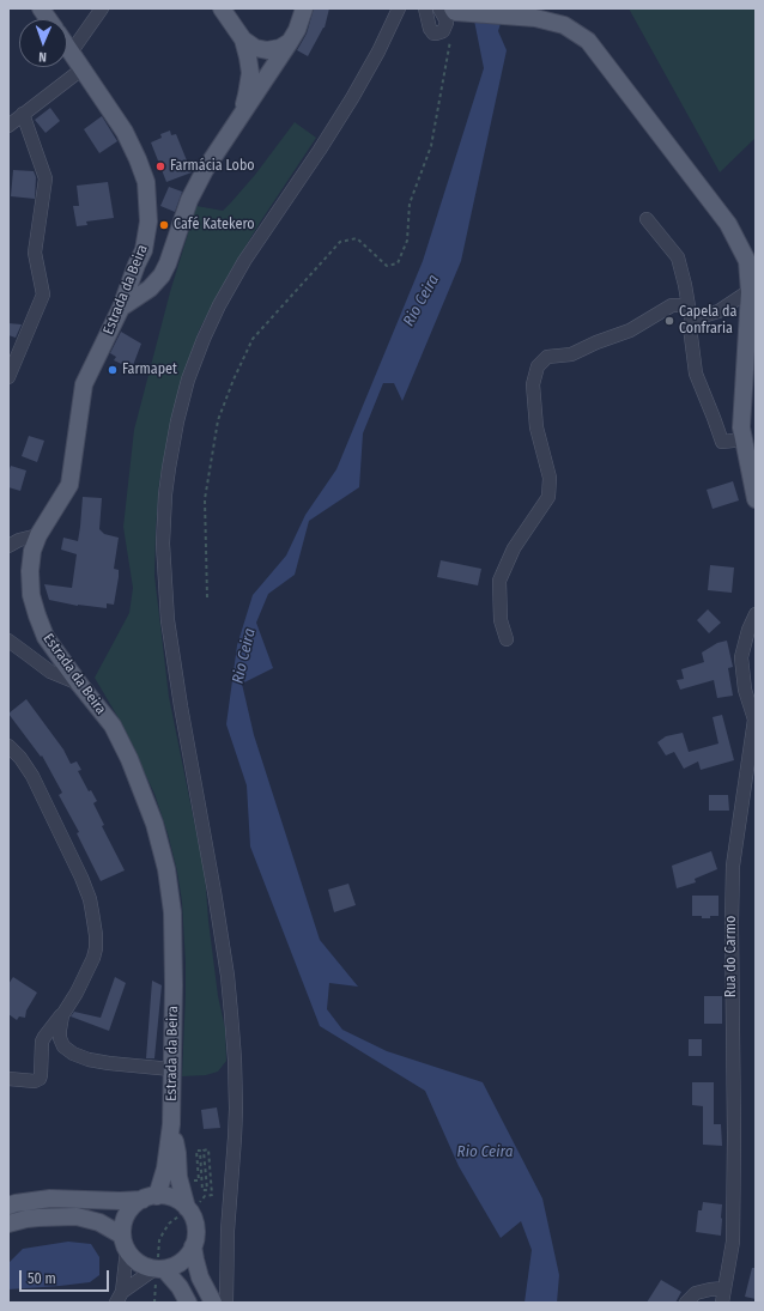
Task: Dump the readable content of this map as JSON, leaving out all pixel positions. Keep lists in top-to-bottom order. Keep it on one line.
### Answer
{"streets":{"main road":["Estrada da Beira"],"street":["Rua do Carmo"]},"water":["Rio Ceira"],"places":["Farmácia Lobo","Café Katekero","Capela da Confraria","Farmapet"],"scale_bar":"50 m","north":"bottom"}
